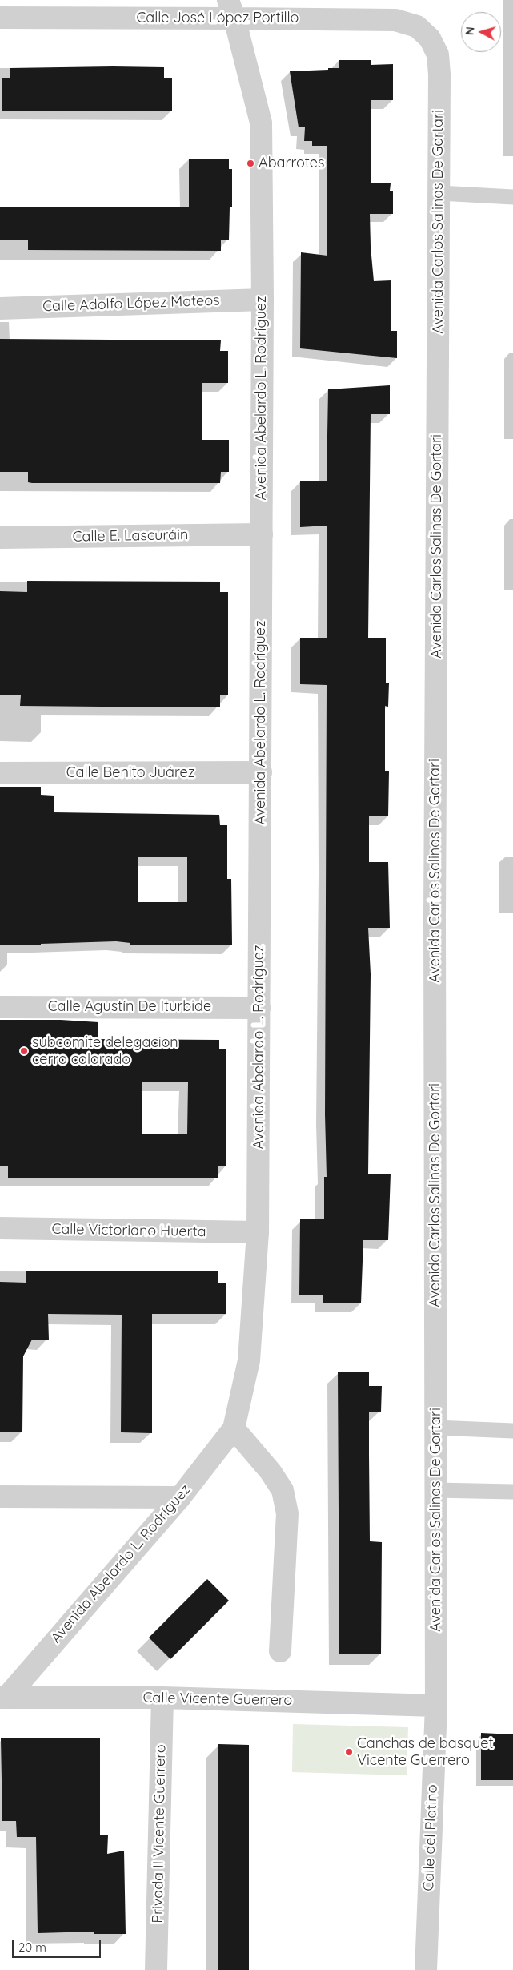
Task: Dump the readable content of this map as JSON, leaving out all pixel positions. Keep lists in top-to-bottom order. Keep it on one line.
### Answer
{"streets":{"street":["Calle José López Portillo","Avenida Carlos Salinas De Gortari","Calle Adolfo López Mateos","Avenida Abelardo L. Rodríguez","Calle E. Lascuráin","Calle Benito Juárez","Calle Agustín De Iturbide","Calle Victoriano Huerta","Calle Vicente Guerrero","Privada II Vicente Guerrero","Calle del Platino"]},"crossings":[["Calle José López Portillo","Avenida Carlos Salinas De Gortari"],["Calle José López Portillo","Avenida Abelardo L. Rodríguez"],["Avenida Carlos Salinas De Gortari","Calle Vicente Guerrero"],["Avenida Carlos Salinas De Gortari","Calle del Platino"],["Calle Adolfo López Mateos","Avenida Abelardo L. Rodríguez"],["Avenida Abelardo L. Rodríguez","Calle E. Lascuráin"],["Avenida Abelardo L. Rodríguez","Calle Benito Juárez"],["Avenida Abelardo L. Rodríguez","Calle Agustín De Iturbide"],["Avenida Abelardo L. Rodríguez","Calle Victoriano Huerta"],["Avenida Abelardo L. Rodríguez","Calle Vicente Guerrero"],["Calle Vicente Guerrero","Privada II Vicente Guerrero"],["Calle Vicente Guerrero","Calle del Platino"]],"places":["Abarrotes","subcomite delegacion cerro colorado","Canchas de basquet Vicente Guerrero"],"scale_bar":"20 m","north":"left"}
